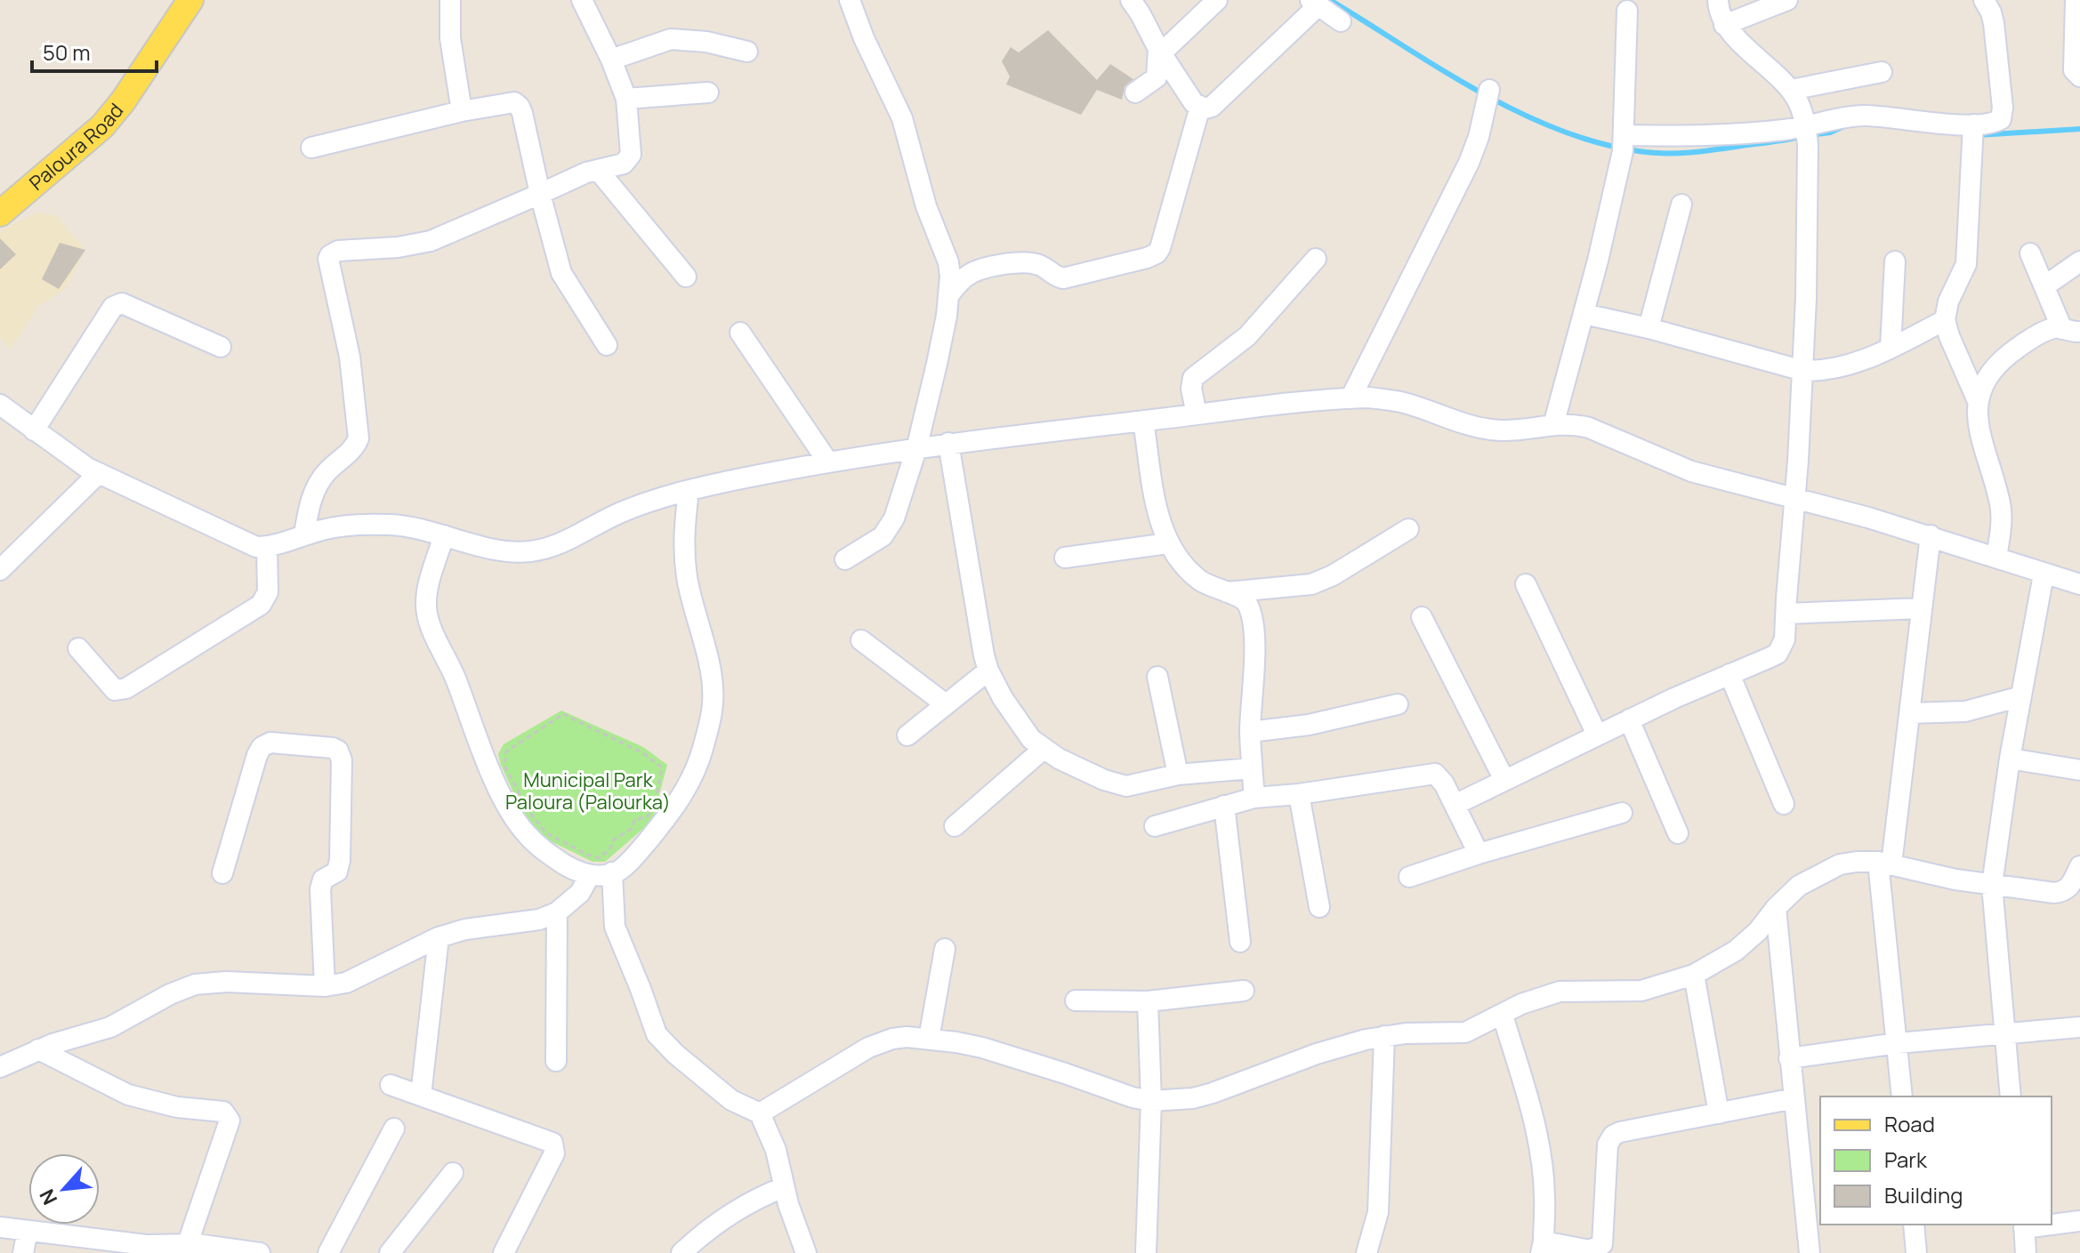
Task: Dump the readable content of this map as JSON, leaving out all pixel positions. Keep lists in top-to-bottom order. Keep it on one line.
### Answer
{"streets":{"main road":["Paloura Road"]},"parks":["Municipal Park Paloura (Palourka)"],"legend":["Road","Park","Building"],"scale_bar":"50 m","north":"bottom left"}
